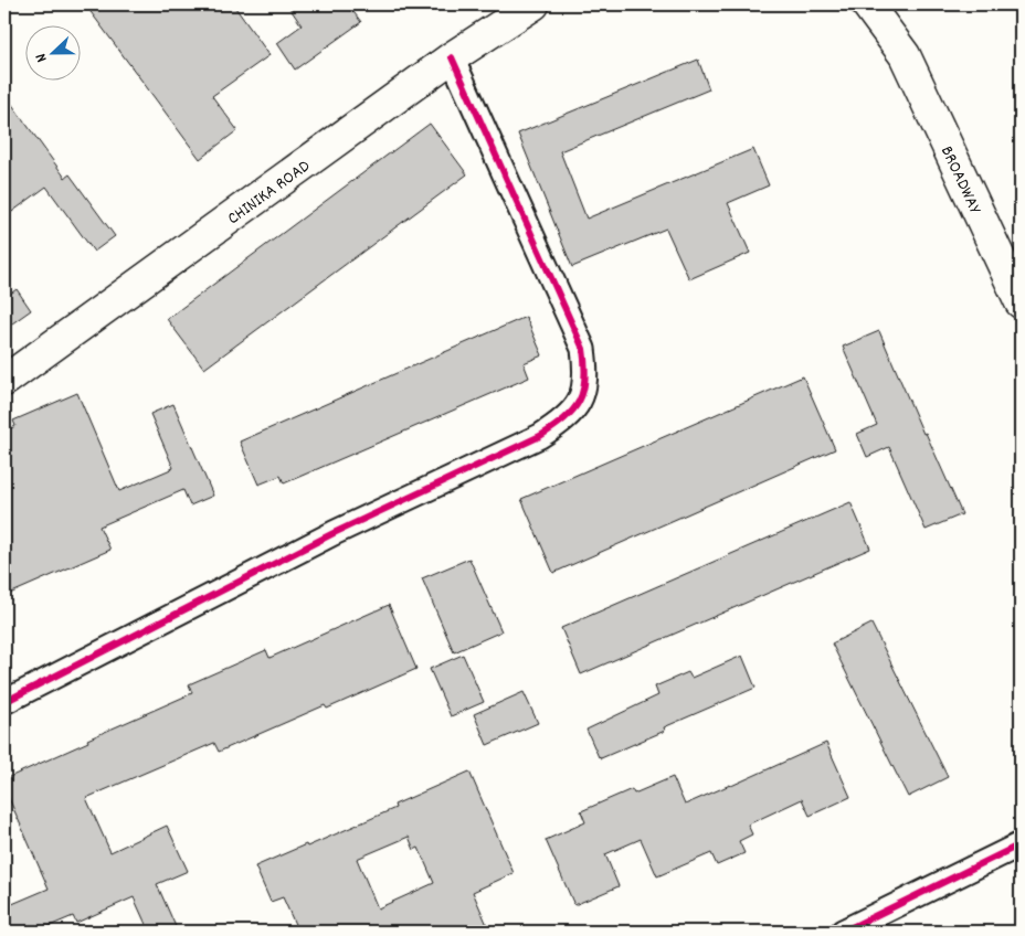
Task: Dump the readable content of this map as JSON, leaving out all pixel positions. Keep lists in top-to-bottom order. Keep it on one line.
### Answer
{"streets":{"main road":["BROADWAY","CHINIKA ROAD"]},"north":"left"}
